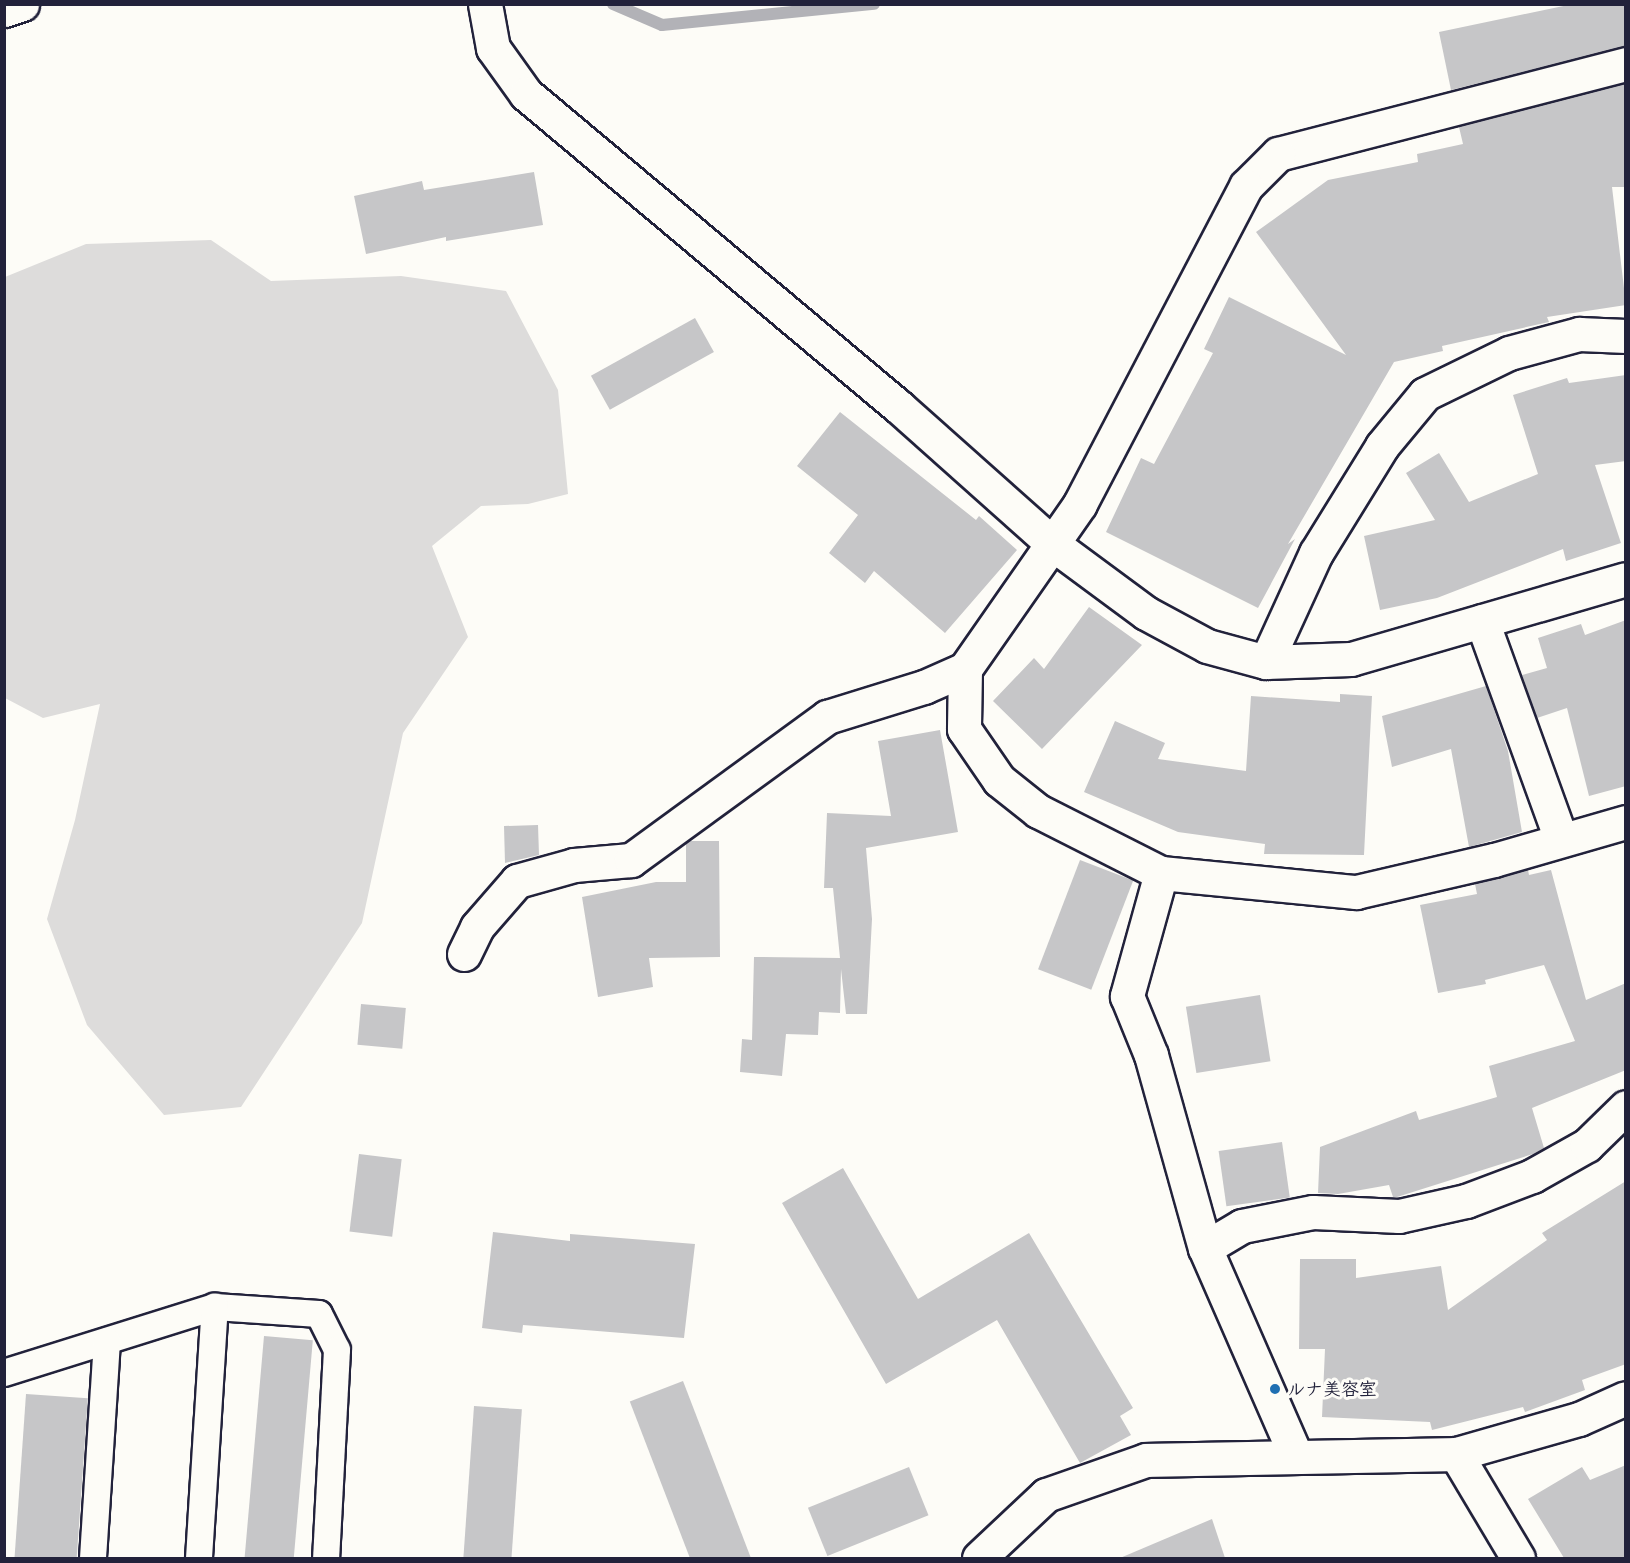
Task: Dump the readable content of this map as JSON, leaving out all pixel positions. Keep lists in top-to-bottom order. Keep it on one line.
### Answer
{"places":["ルナ美容室"]}
